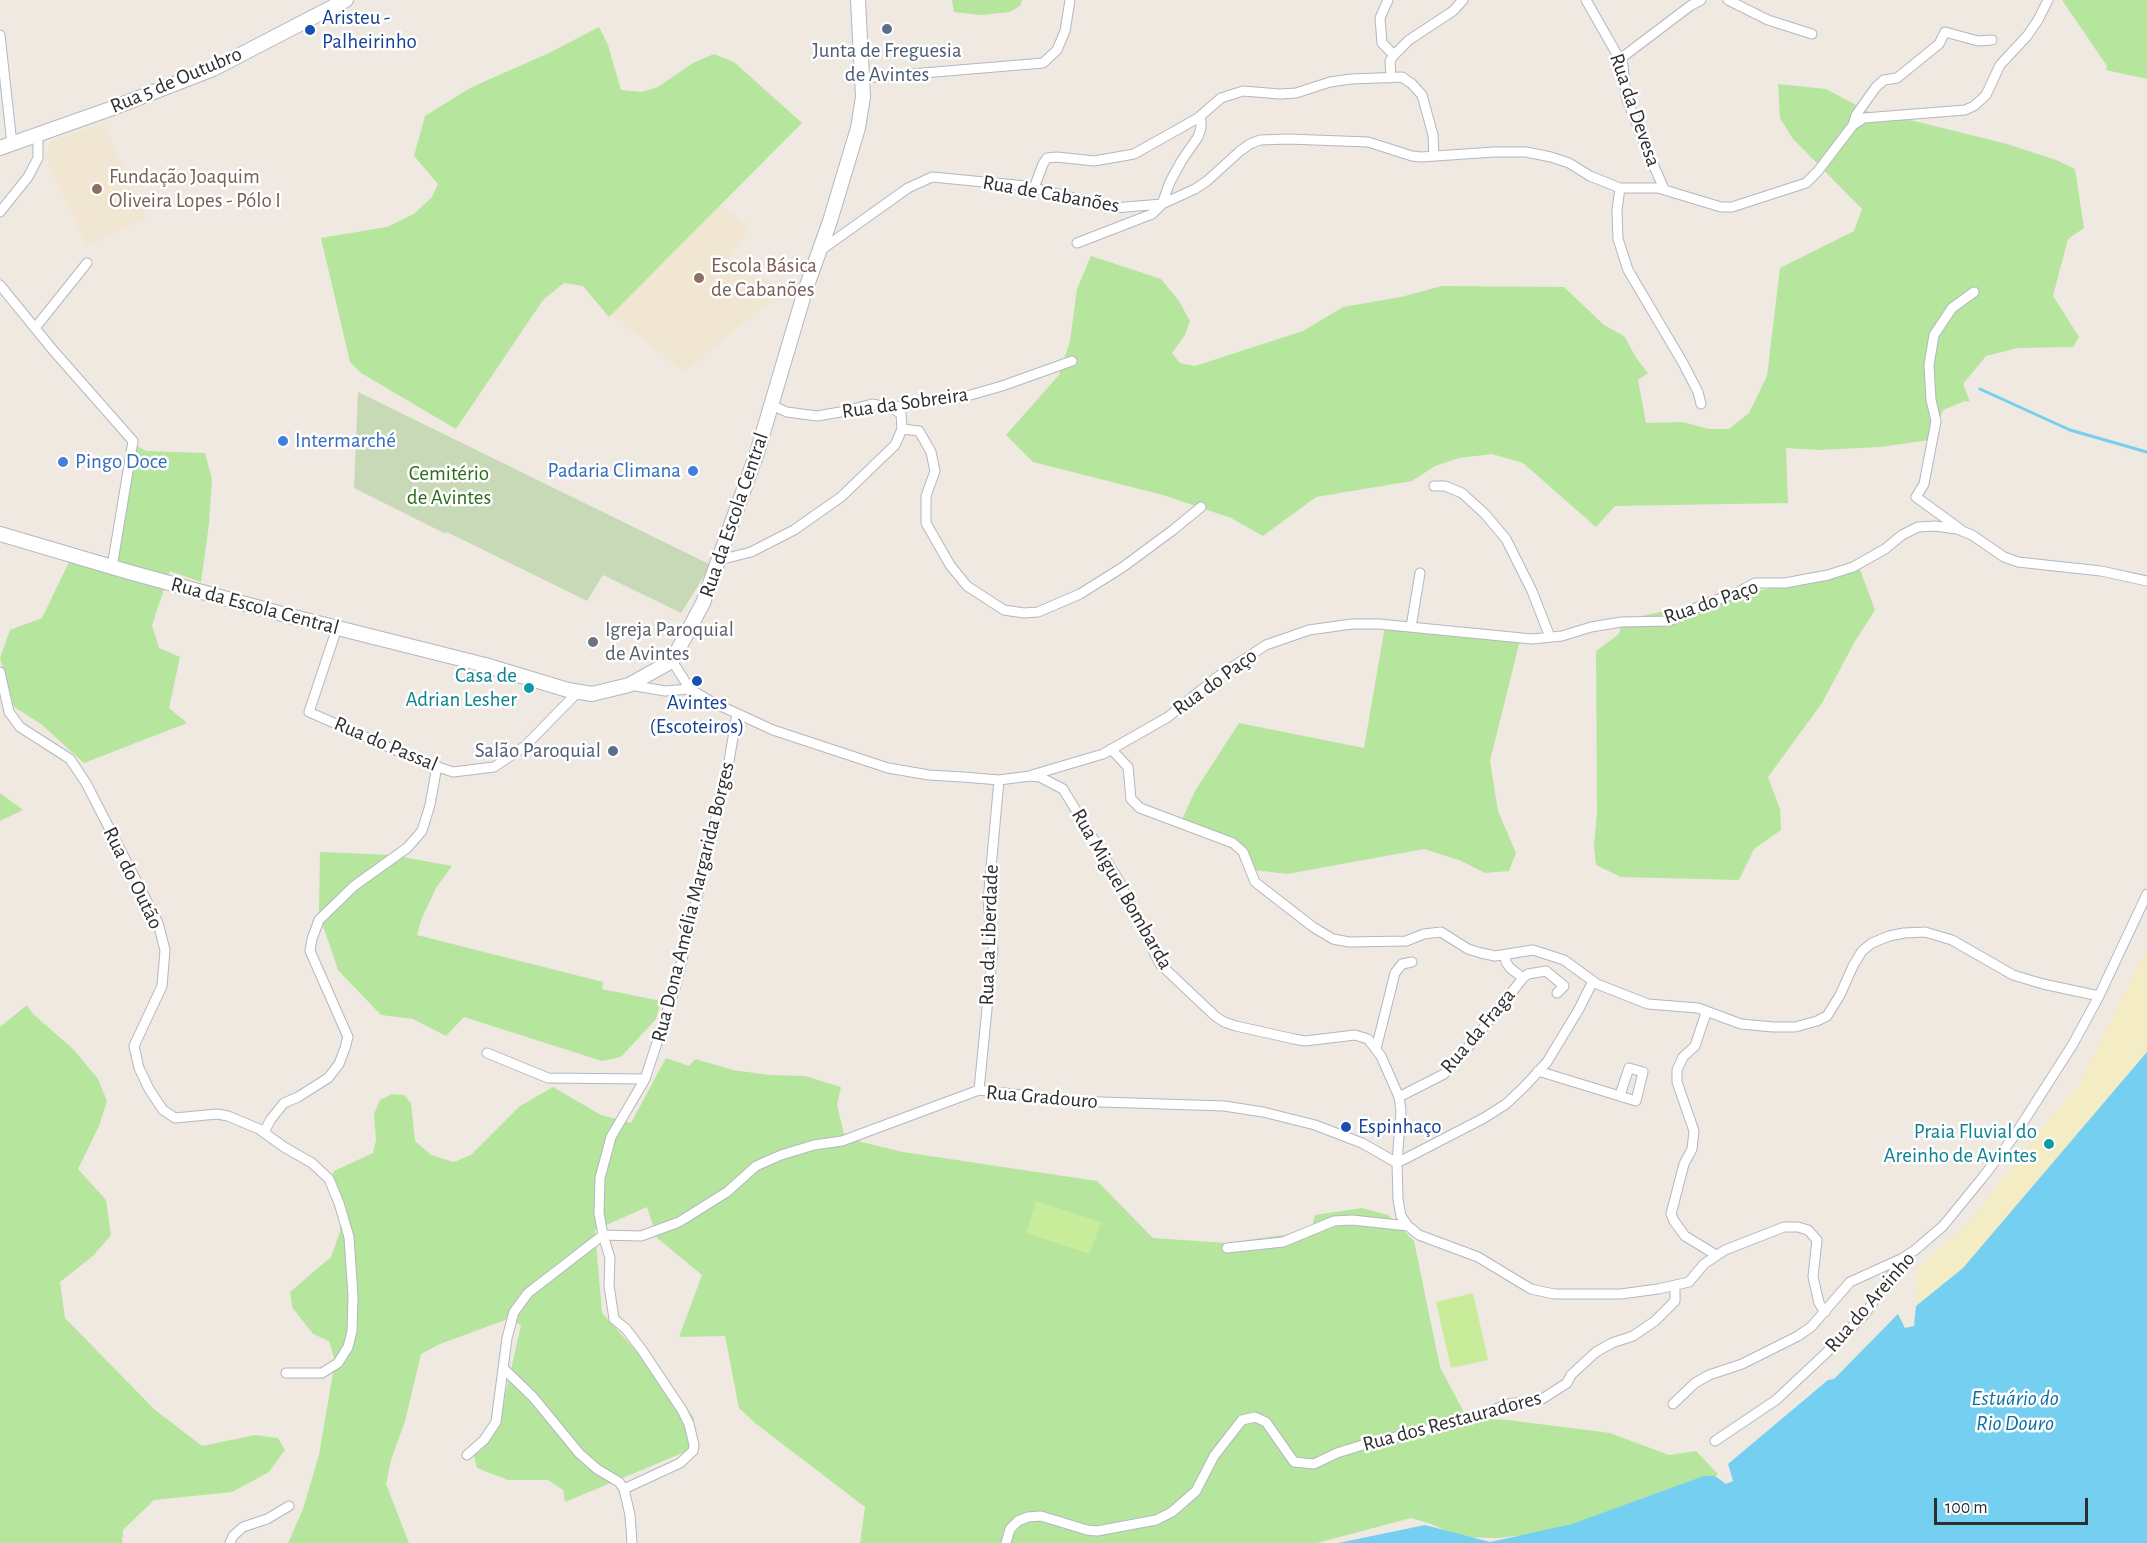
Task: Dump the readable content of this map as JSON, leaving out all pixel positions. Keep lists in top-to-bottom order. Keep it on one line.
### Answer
{"streets":{"street":["Rua 5 de Outubro","Rua da Devesa","Rua de Cabanões","Rua da Sobreira","Rua da Escola Central","Rua do Paço","Rua do Passal","Rua do Outão","Rua Miguel Bombarda","Rua Dona Amélia Margarida Borges","Rua da Liberdade","Rua da Fraga","Rua Gradouro","Rua do Areinho","Rua dos Restauradores"]},"crossings":[["Rua de Cabanões","Rua da Escola Central"],["Rua da Sobreira","Rua da Escola Central"],["Rua da Escola Central","Rua do Passal"],["Rua da Escola Central","Rua Miguel Bombarda"],["Rua do Paço","Rua Miguel Bombarda"],["Rua Miguel Bombarda","Rua Dona Amélia Margarida Borges"],["Rua Miguel Bombarda","Rua da Liberdade"],["Rua Dona Amélia Margarida Borges","Rua Gradouro"],["Rua da Liberdade","Rua Gradouro"]],"water":["Estuário do Rio Douro"],"parks":["Cemitério de Avintes"],"places":["Junta de Freguesia de Avintes","Aristeu - Palheirinho","Fundação Joaquim Oliveira Lopes - Pólo I","Escola Básica de Cabanões","Intermarché","Pingo Doce","Padaria Climana","Igreja Paroquial de Avintes","Avintes (Escoteiros)","Casa de Adrian Lesher","Salão Paroquial","Espinhaço","Praia Fluvial do Areinho de Avintes"],"scale_bar":"100 m"}
